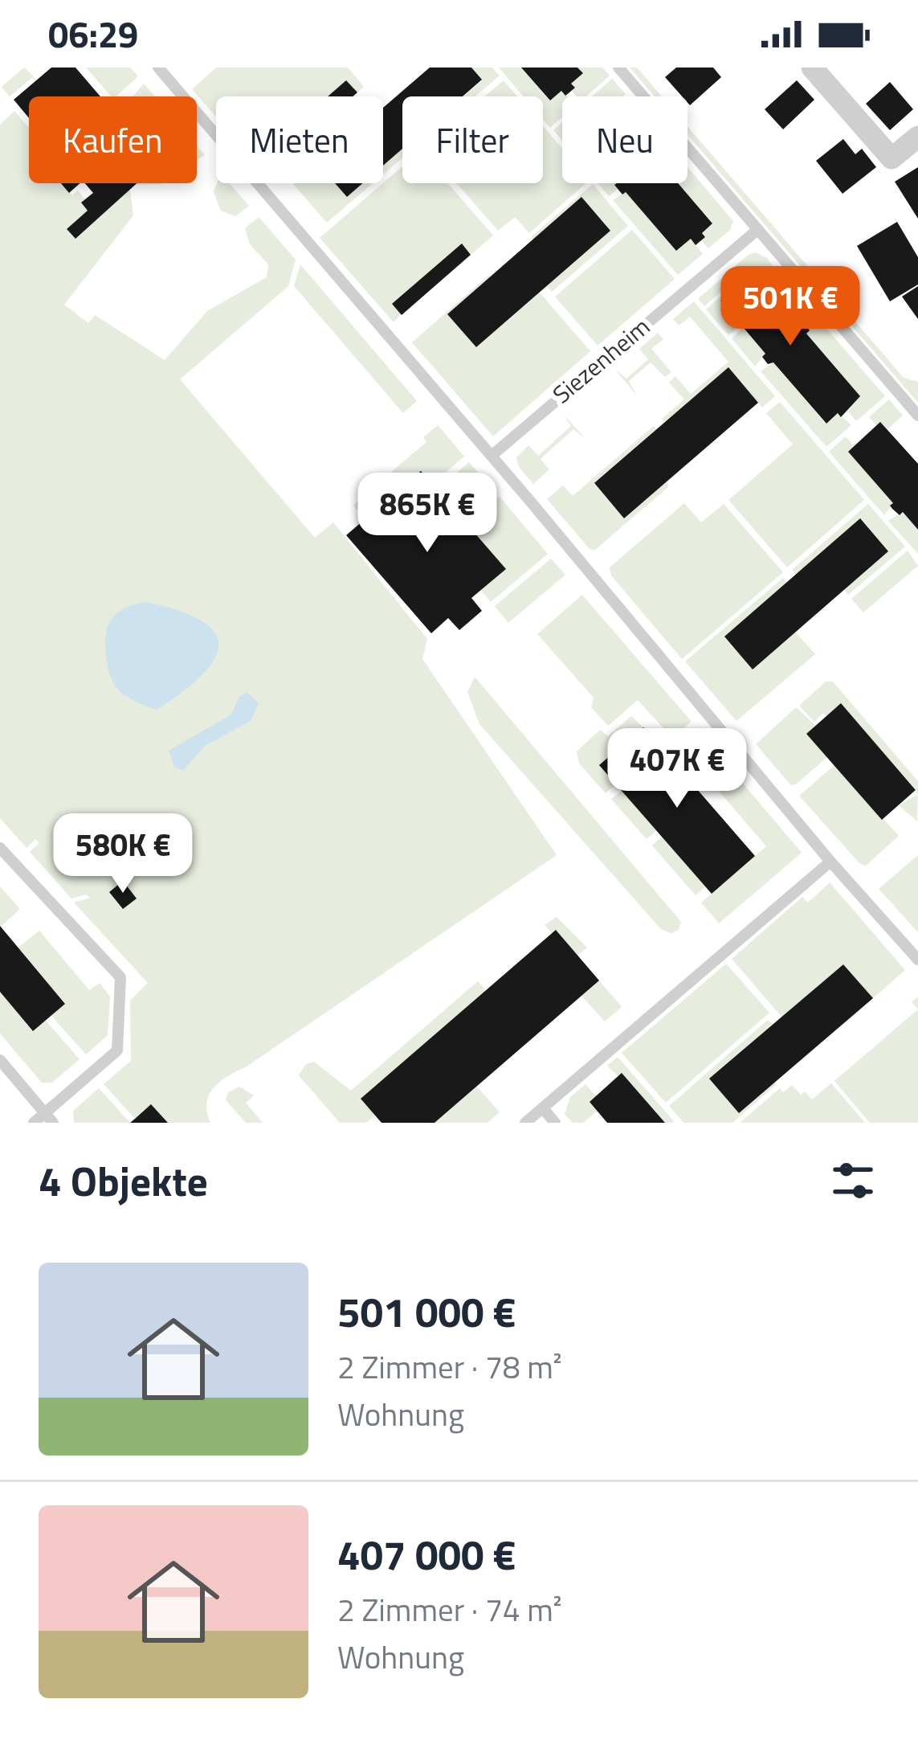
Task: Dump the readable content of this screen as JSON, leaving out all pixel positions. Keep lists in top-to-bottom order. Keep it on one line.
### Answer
{"streets":{"lane":["Siezenheim"]},"page":{"status":"06:29","chip":["Kaufen","Mieten","Filter","Neu"],"price":["501K €","865K €","407K €","580K €"],"heading":"4 Objekte","list":[{"name":"501 000 €","note":"2 Zimmer · 78 m² · Wohnung"},{"name":"407 000 €","note":"2 Zimmer · 74 m² · Wohnung"}]}}
